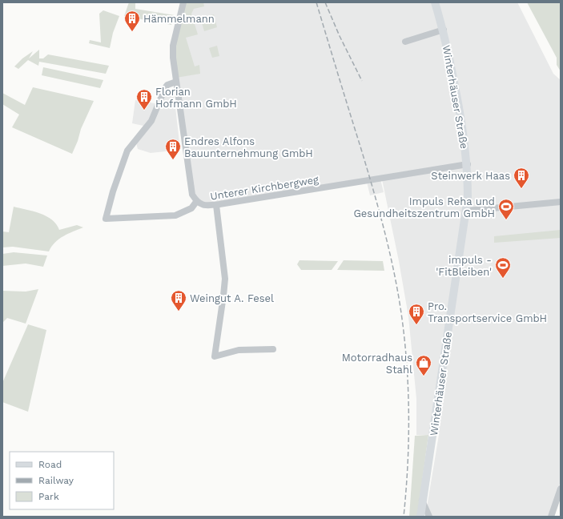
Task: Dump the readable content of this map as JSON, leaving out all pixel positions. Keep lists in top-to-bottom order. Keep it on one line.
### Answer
{"streets":{"main road":["Winterhäuser Straße"],"street":["Unterer Kirchbergweg"]},"crossings":[["Winterhäuser Straße","Unterer Kirchbergweg"]],"places":{"building":["Hämmelmann","Florian Hofmann GmbH","Endres Alfons Bauunternehmung GmbH","Steinwerk Haas","Weingut A. Fesel","Pro. Transportservice GmbH"],"sports":["Impuls Reha und Gesundheitszentrum GmbH","impuls - 'FitBleiben'"],"shop":["Motorradhaus Stahl"]},"legend":["Road","Railway","Park"]}
